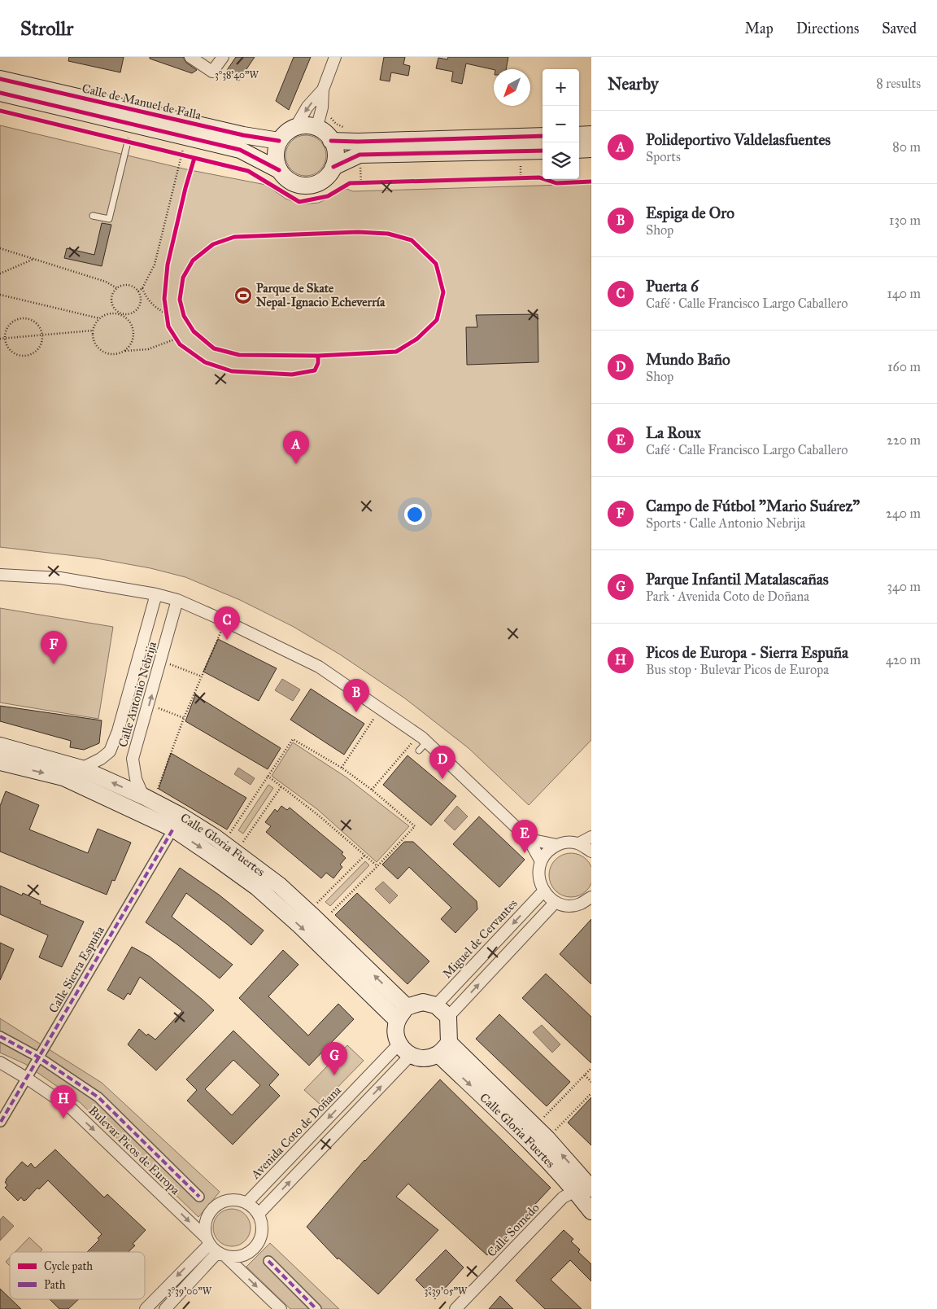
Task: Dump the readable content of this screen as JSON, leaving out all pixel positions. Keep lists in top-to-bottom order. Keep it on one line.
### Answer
{"streets":{"main road":["Calle de Manuel de Falla","Calle Gloria Fuertes"],"street":["Calle Antonio Nebrija","Miguel de Cervantes","Calle Sierra Espuña","Avenida Coto de Doñana","Bulevar Picos de Europa","Calle Somedo"]},"crossings":[["Calle Antonio Nebrija","Calle Gloria Fuertes"],["Calle Gloria Fuertes","Miguel de Cervantes"],["Calle Gloria Fuertes","Calle Sierra Espuña"],["Calle Gloria Fuertes","Avenida Coto de Doñana"],["Calle Gloria Fuertes","Calle Somedo"],["Miguel de Cervantes","Avenida Coto de Doñana"],["Calle Sierra Espuña","Bulevar Picos de Europa"],["Avenida Coto de Doñana","Bulevar Picos de Europa"]],"places":{"sports":["Parque de Skate Nepal-Ignacio Echeverría"]},"legend":["Cycle path","Path"],"north":"bottom left","page":{"header":"Strollr","nav":["Map","Directions","Saved"],"heading":["Nearby","8 results"],"map_buttons":["+","−"],"list":[{"mark":"A","name":"Polideportivo Valdelasfuentes","note":"Sports","value":"80 m"},{"mark":"B","name":"Espiga de Oro","note":"Shop","value":"130 m"},{"mark":"C","name":"Puerta 6","note":"Café · Calle Francisco Largo Caballero","value":"140 m"},{"mark":"D","name":"Mundo Baño","note":"Shop","value":"160 m"},{"mark":"E","name":"La Roux","note":"Café · Calle Francisco Largo Caballero","value":"220 m"},{"mark":"F","name":"Campo de Fútbol \"Mario Suárez\"","note":"Sports · Calle Antonio Nebrija","value":"240 m"},{"mark":"G","name":"Parque Infantil Matalascañas","note":"Park · Avenida Coto de Doñana","value":"340 m"},{"mark":"H","name":"Picos de Europa - Sierra Espuña","note":"Bus stop · Bulevar Picos de Europa","value":"420 m"}],"pins":["A","C","F","B","D","E","G","H"]},"coordinates":["3°38'40\"W","3°39'00\"W","3°39'05\"W"]}
